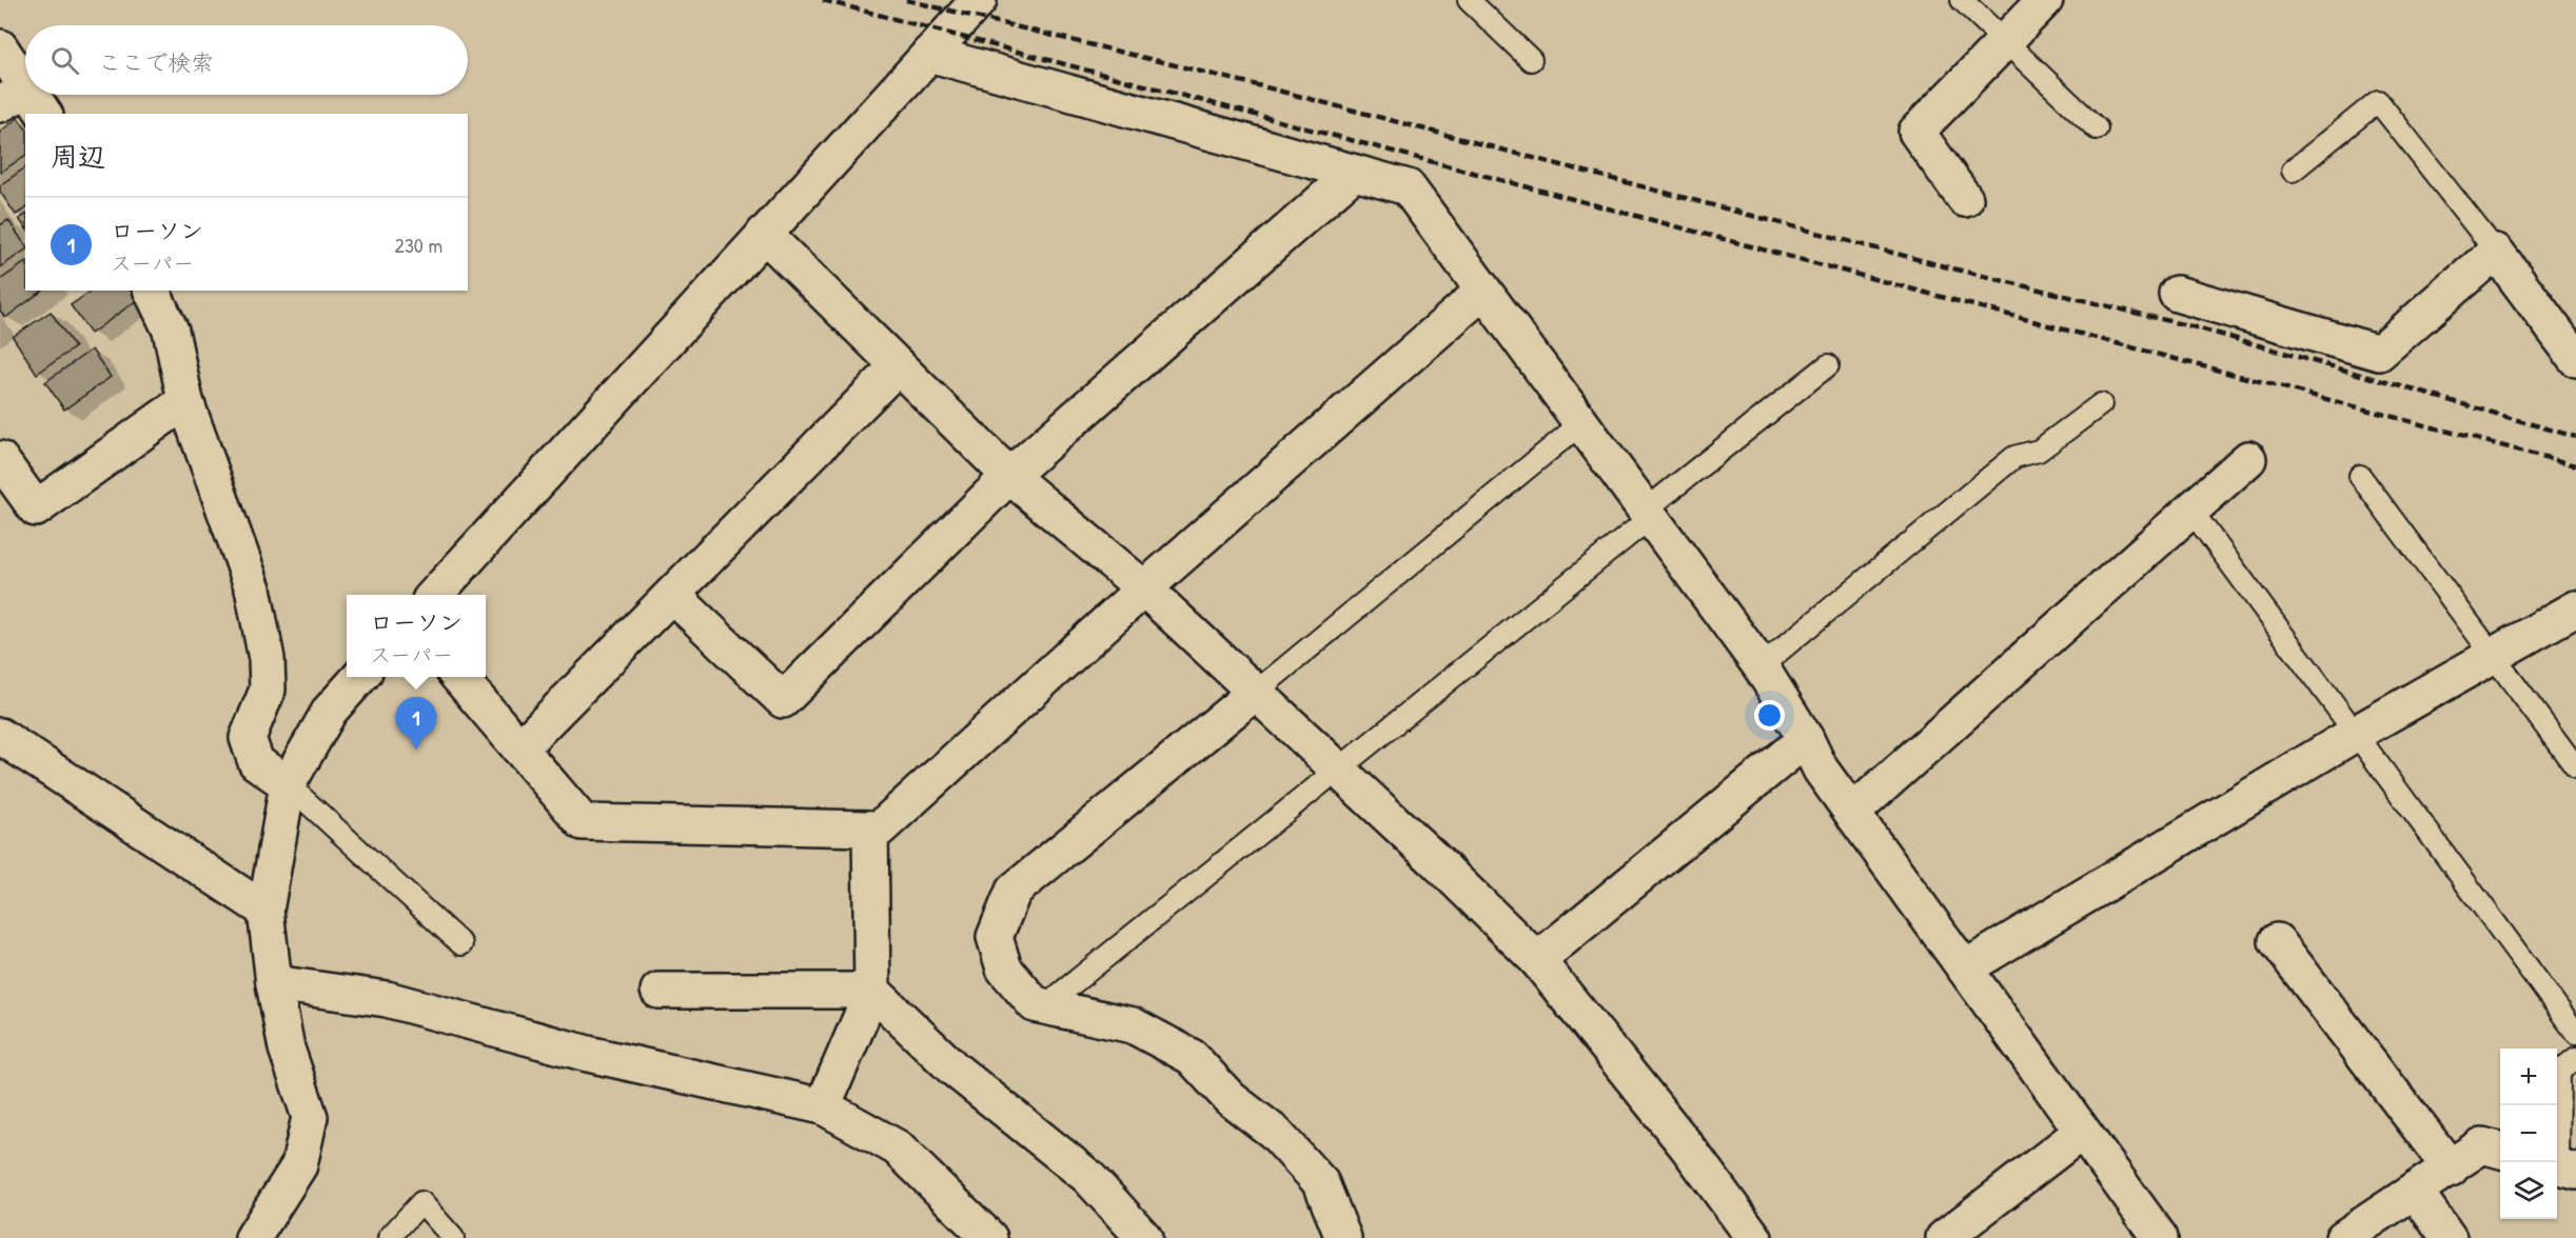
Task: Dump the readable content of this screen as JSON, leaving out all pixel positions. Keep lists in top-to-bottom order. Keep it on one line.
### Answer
{"page":{"search":"ここで検索","heading":"周辺","list":[{"mark":"1","name":"ローソン","note":"スーパー","value":"230 m"}],"popup":["ローソン","スーパー"],"pins":"1","map_buttons":["+","−"]}}
